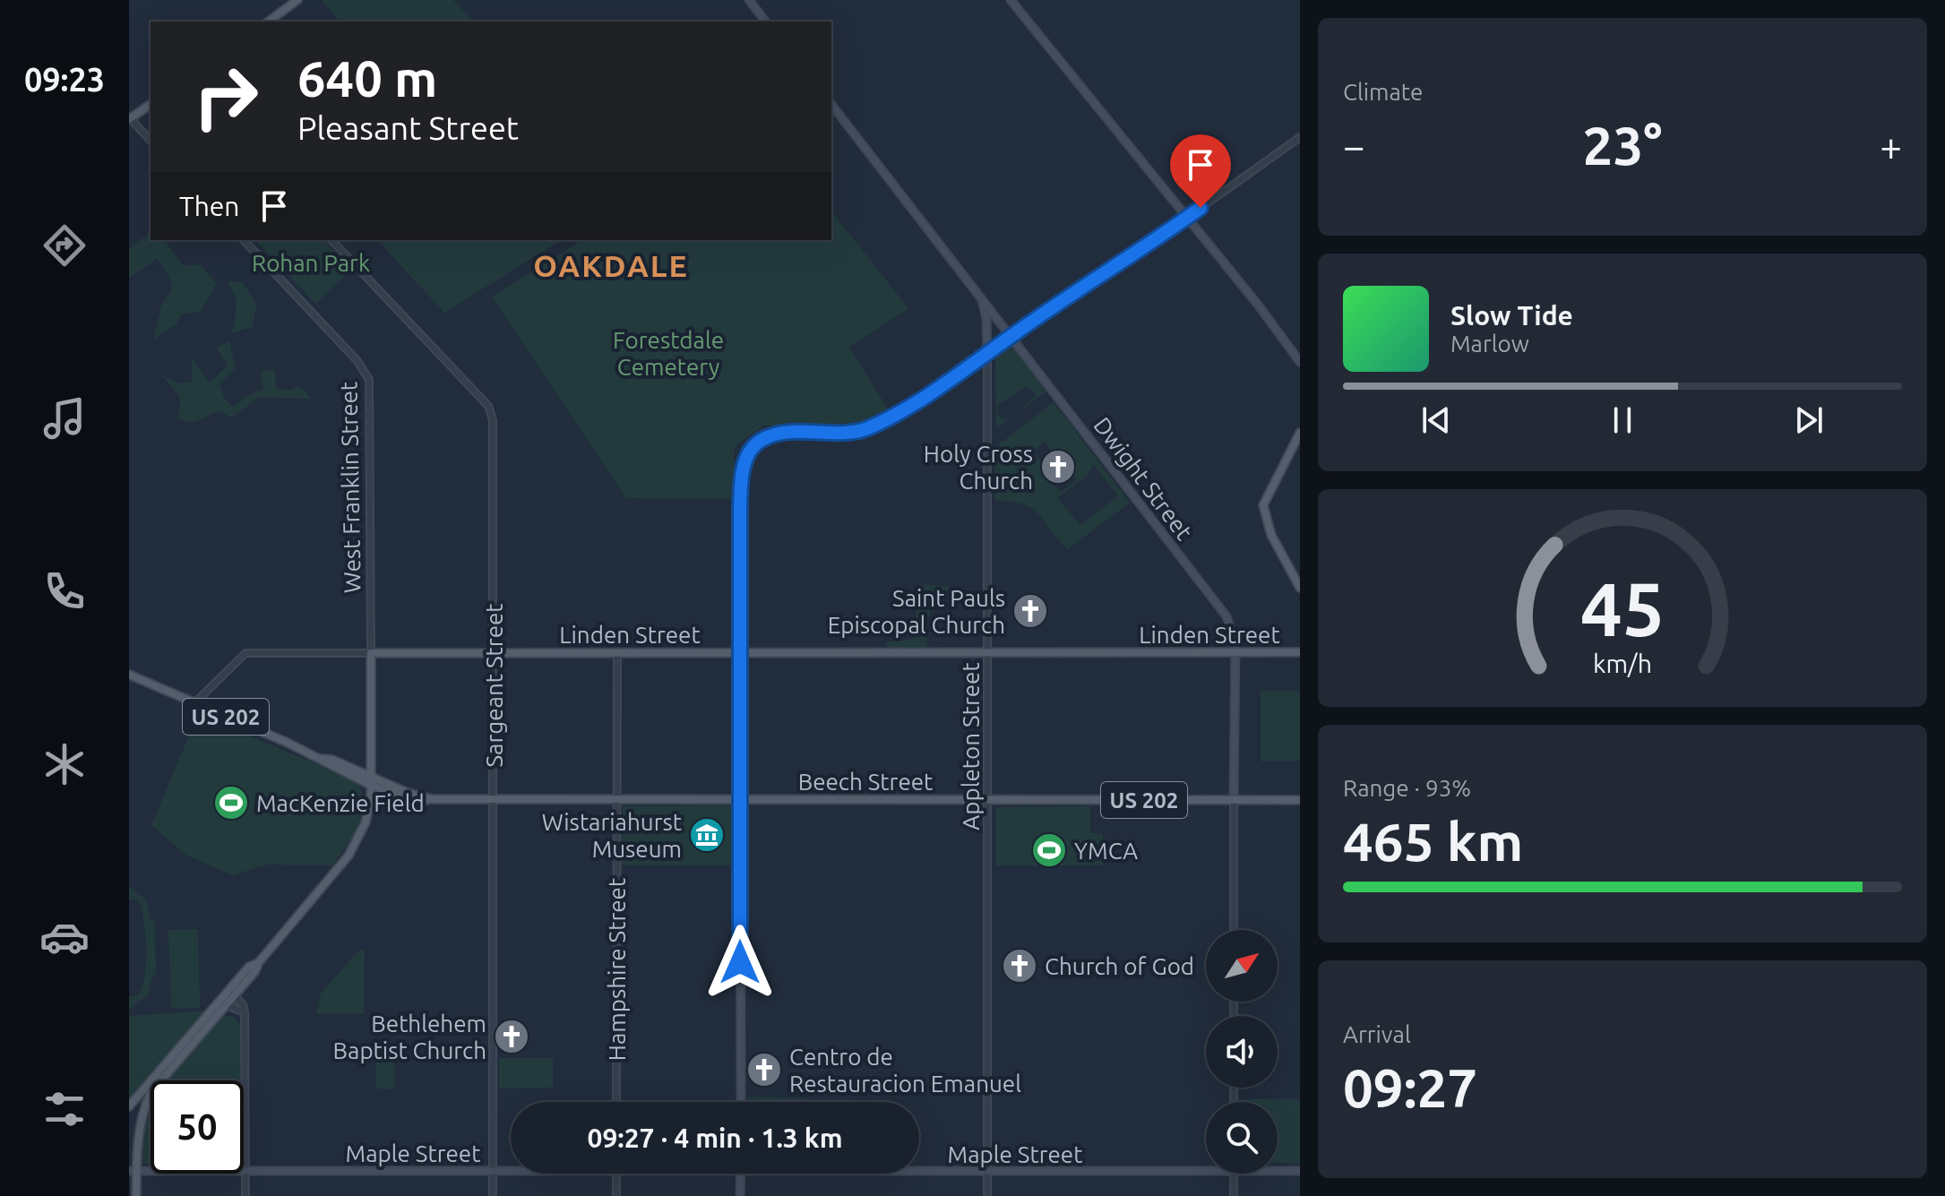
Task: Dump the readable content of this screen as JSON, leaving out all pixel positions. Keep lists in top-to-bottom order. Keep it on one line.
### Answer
{"streets":{"main road":["Dwight Street","West Franklin Street","Linden Street","US 202","Appleton Street","Beech Street","Maple Street"],"street":["Sargeant Street","Hampshire Street"]},"crossings":[["Dwight Street","Linden Street"],["Dwight Street","Appleton Street"],["Dwight Street","Beech Street"],["West Franklin Street","Linden Street"],["West Franklin Street","Beech Street"],["Linden Street","Sargeant Street"],["Linden Street","Appleton Street"],["Linden Street","Beech Street"],["Linden Street","Hampshire Street"],["Sargeant Street","Beech Street"],["Sargeant Street","Maple Street"],["Appleton Street","Beech Street"],["Appleton Street","Maple Street"],["Beech Street","Hampshire Street"]],"districts":["OAKDALE"],"parks":["Rohan Park","Forestdale Cemetery"],"places":{"church":["Holy Cross Church","Saint Pauls Episcopal Church","Church of God","Bethlehem Baptist Church","Centro de Restauracion Emanuel"],"sports":["MacKenzie Field","YMCA"],"museum":["Wistariahurst Museum"]},"north":"top right","page":{"tabs":"09:23","tile":["Climate",["Range · 93%","465 km"],["Arrival","09:27"]],"turn":["640 m","Pleasant Street"],"heat":["−","23°","+"],"then":"Then","song":["Slow Tide","Marlow"],"limit":"50","trip":"09:27 · 4 min · 1.3 km","gauge":["45","km/h"]}}
